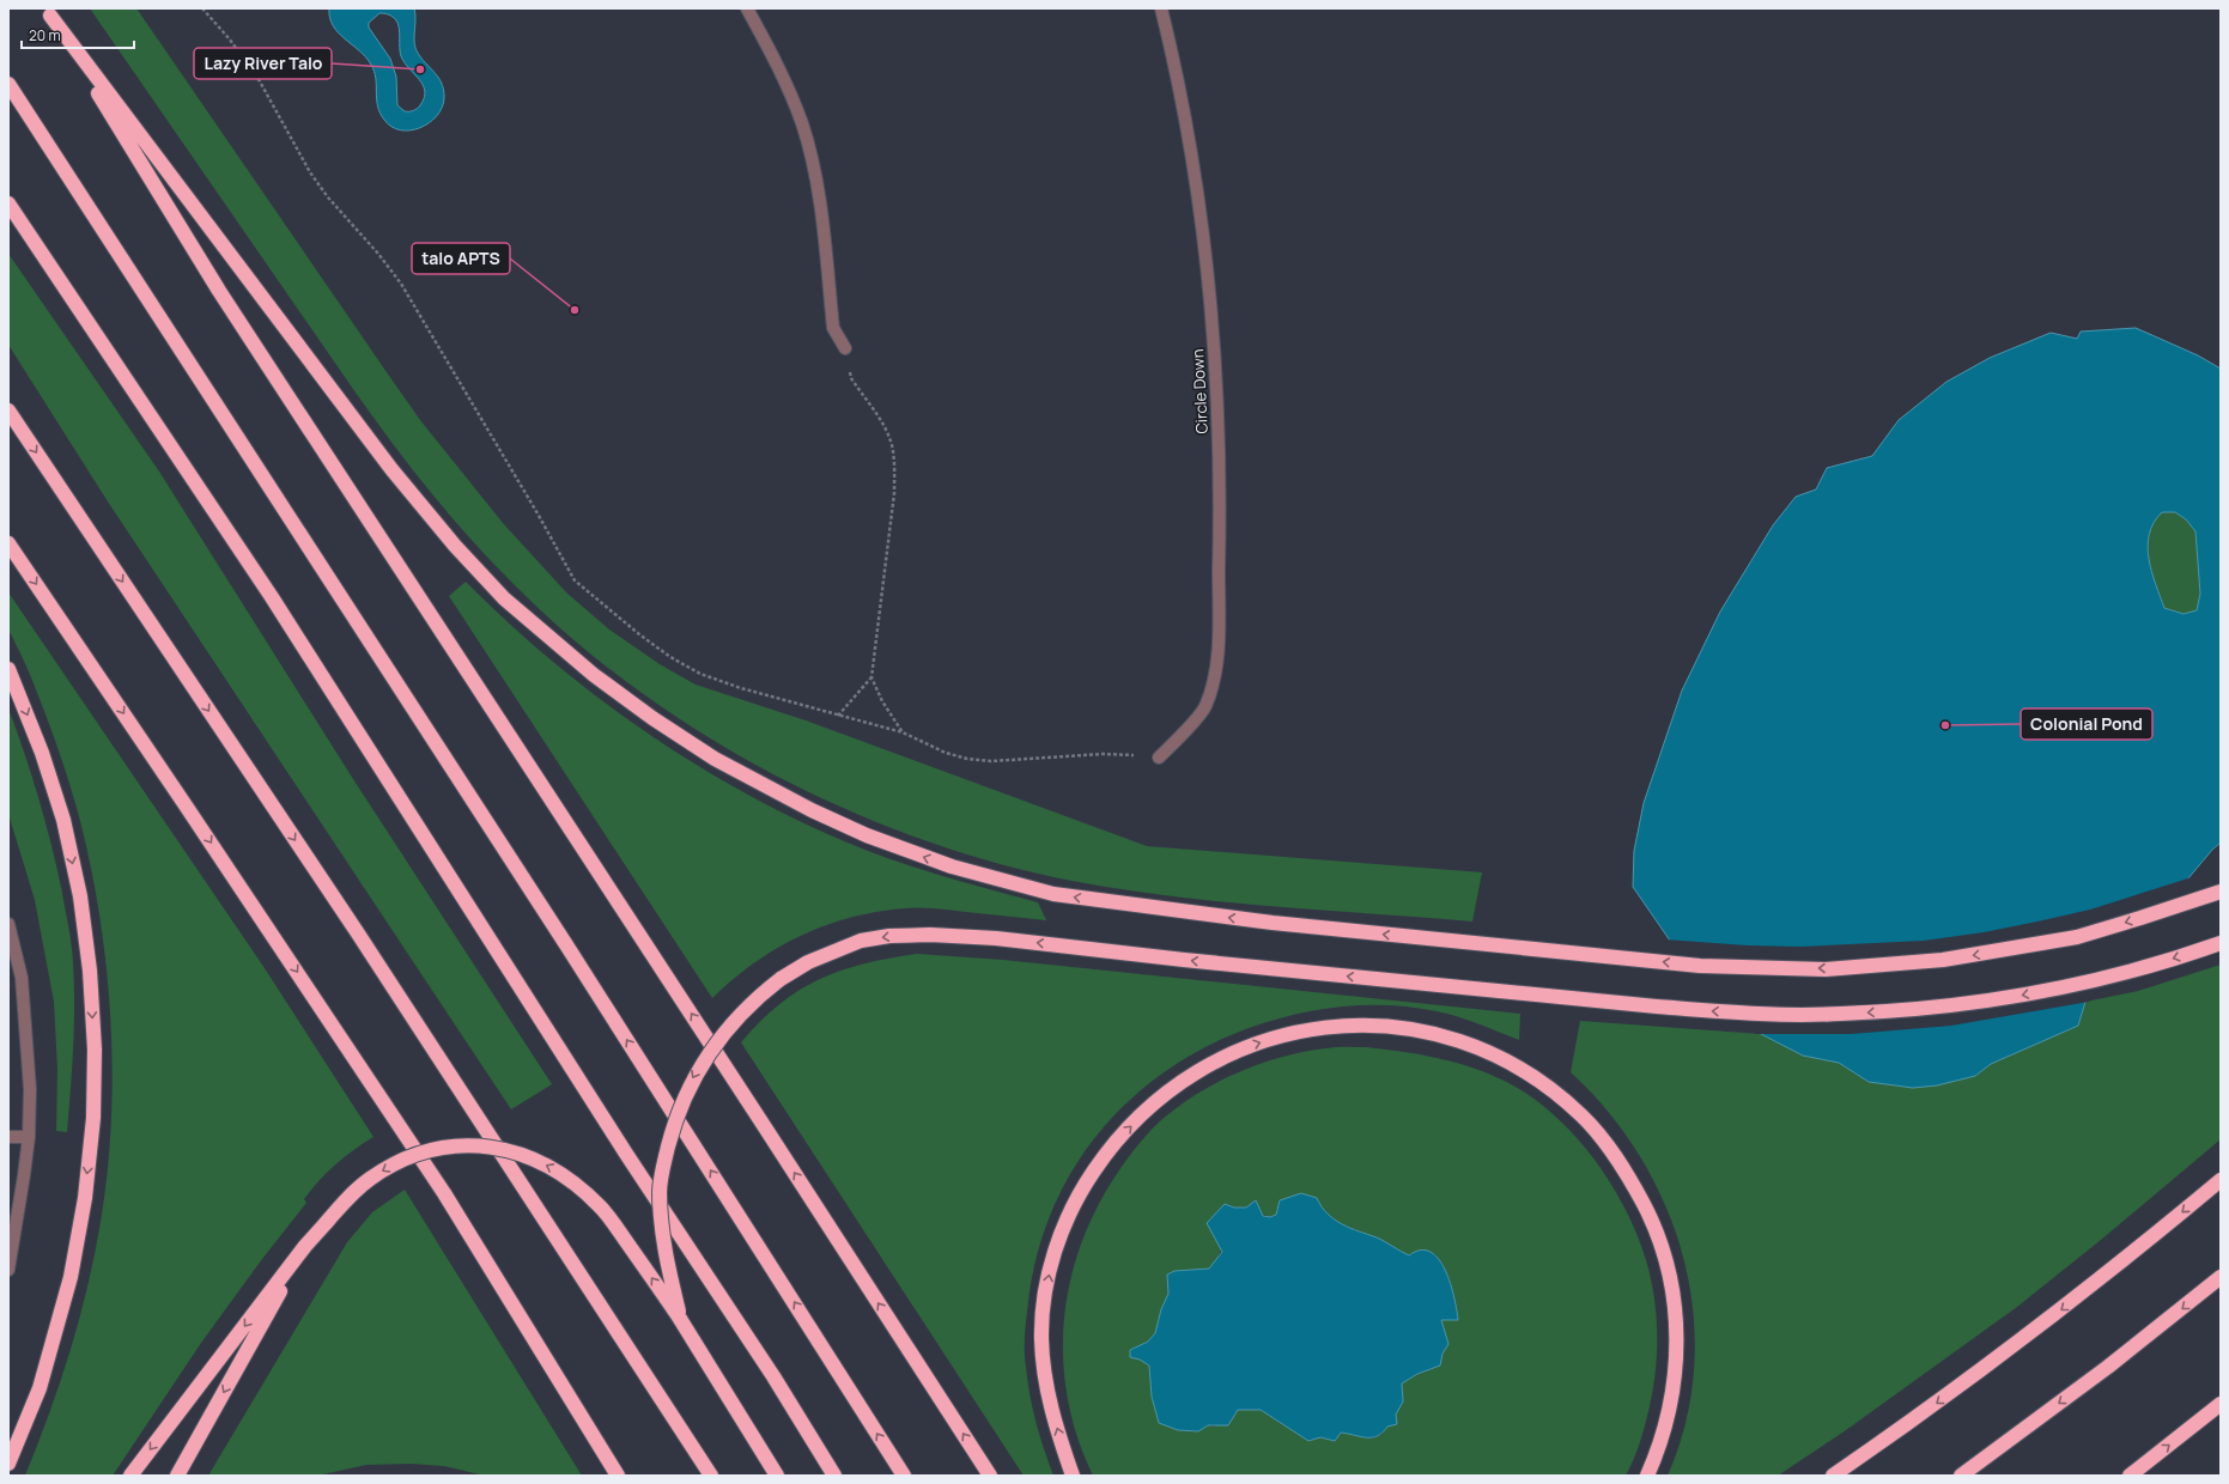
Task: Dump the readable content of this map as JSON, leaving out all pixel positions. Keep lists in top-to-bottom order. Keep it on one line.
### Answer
{"streets":{"street":["Circle Down"]},"places":["Lazy River Talo","talo APTS","Colonial Pond"],"scale_bar":"20 m"}
